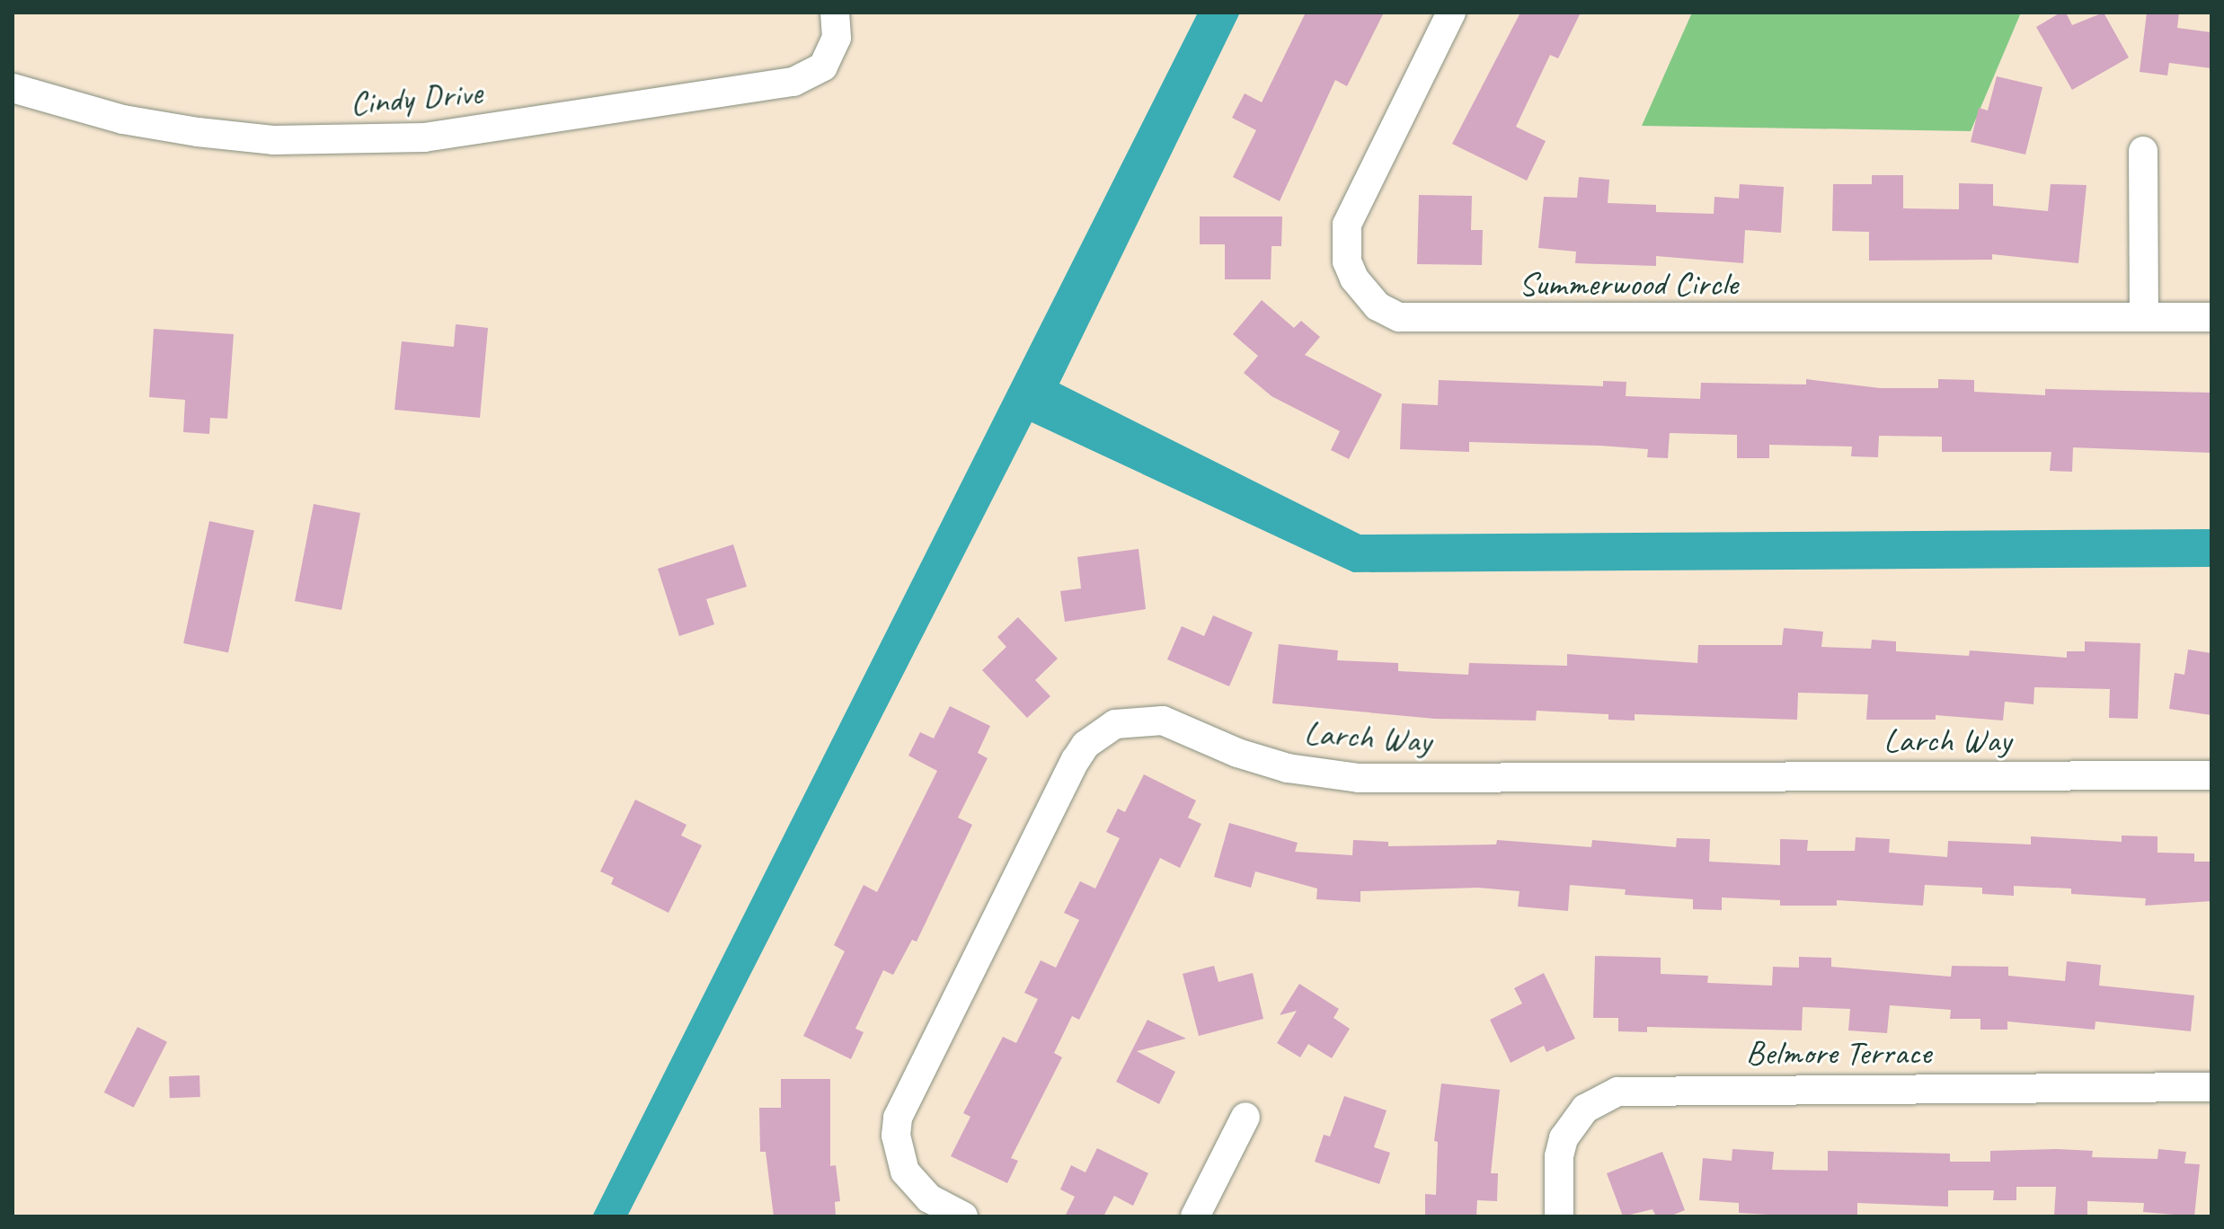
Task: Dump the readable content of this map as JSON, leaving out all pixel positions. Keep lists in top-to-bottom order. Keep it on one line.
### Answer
{"streets":{"street":["Cindy Drive","Summerwood Circle","Larch Way","Belmore Terrace"]}}
